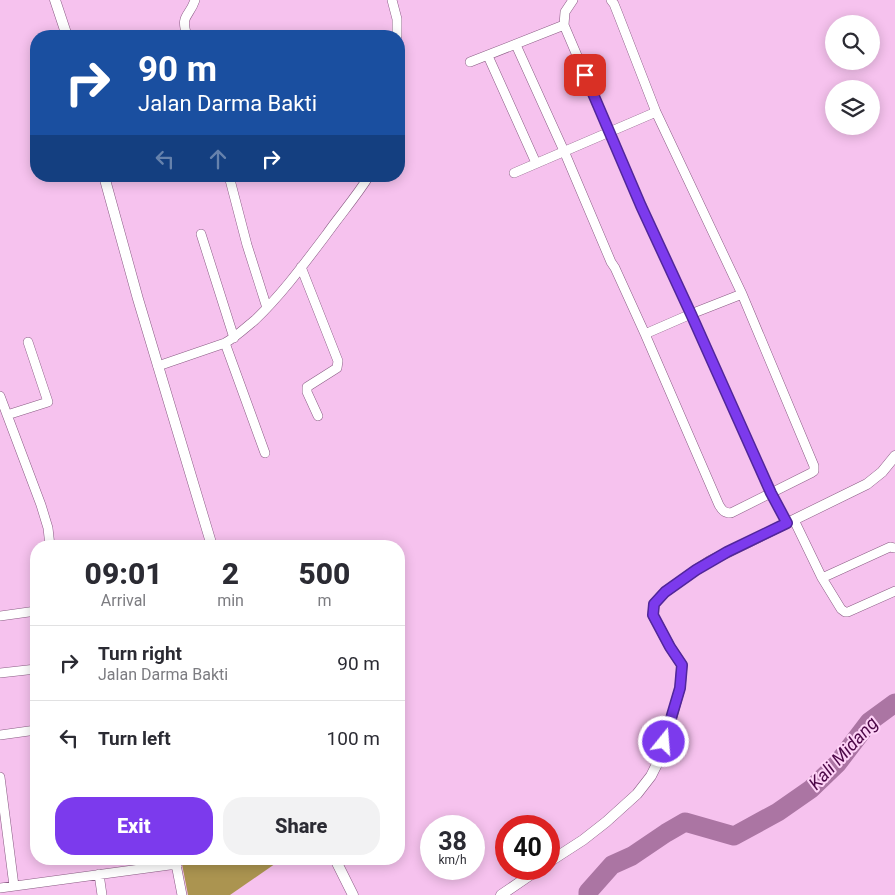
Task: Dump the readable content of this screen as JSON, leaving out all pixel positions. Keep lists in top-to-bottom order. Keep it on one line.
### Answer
{"water":["Kali Midang"],"page":{"turn":["90 m","Jalan Darma Bakti"],"eta":["09:01","Arrival","2","min","500","m"],"list":[{"name":"Turn right","note":"Jalan Darma Bakti","value":"90 m"},{"name":"Turn left","value":"100 m"}],"buttons":["Exit","Share"],"speed":"38 km/h","limit":"40"}}
